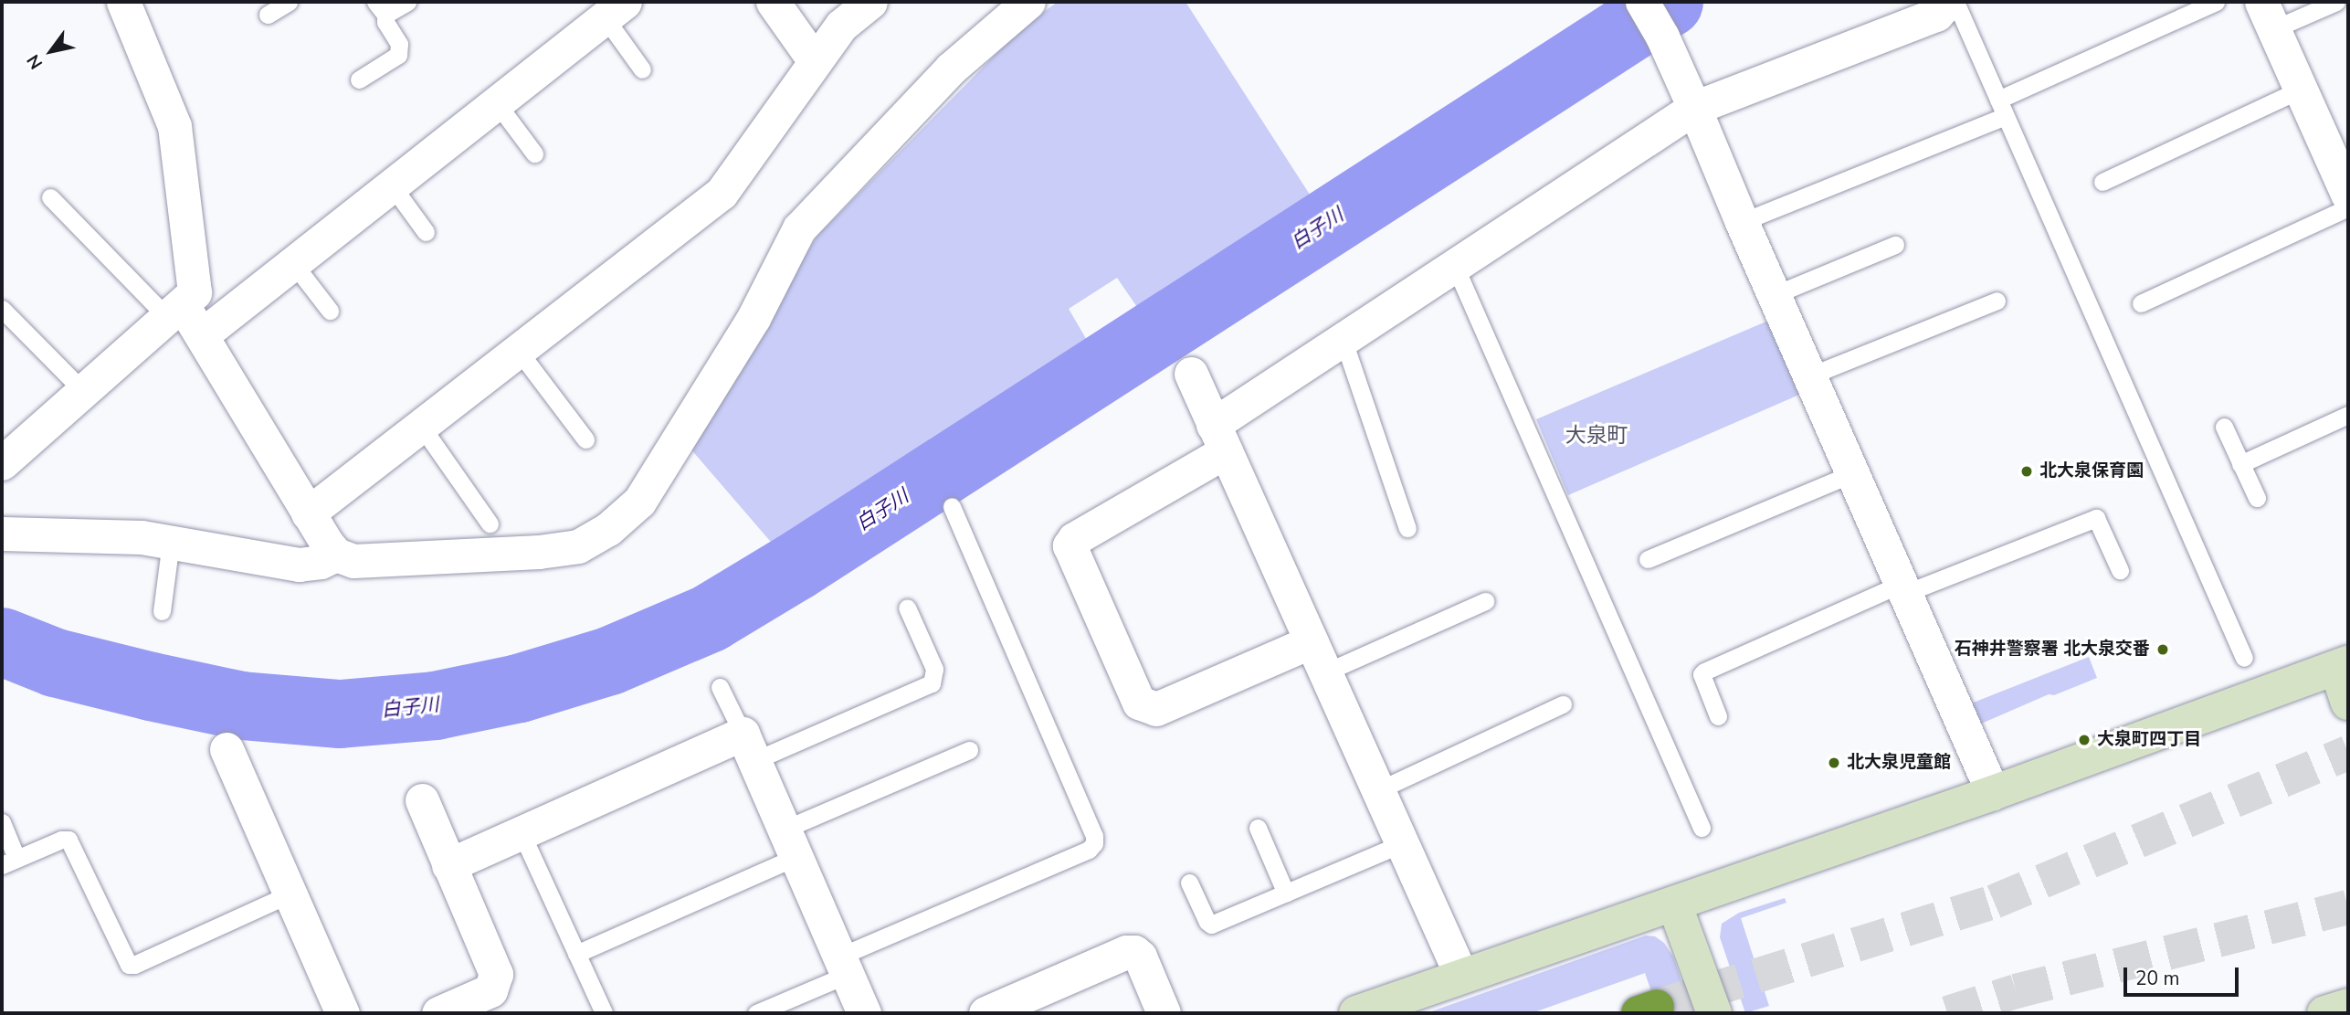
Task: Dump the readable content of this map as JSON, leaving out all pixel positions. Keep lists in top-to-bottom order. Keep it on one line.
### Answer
{"districts":["大泉町"],"water":["白子川"],"places":["北大泉保育園","石神井警察署 北大泉交番","大泉町四丁目","北大泉児童館"],"scale_bar":"20 m","north":"bottom left"}
